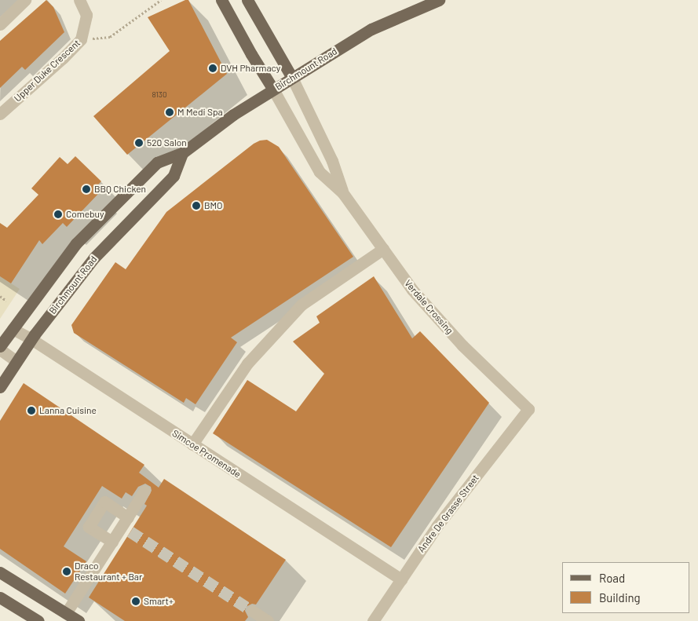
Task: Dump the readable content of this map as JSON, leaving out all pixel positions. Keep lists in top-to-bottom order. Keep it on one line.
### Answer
{"streets":{"main road":["Birchmount Road","Verdale Crossing"],"street":["Upper Duke Crescent","Simcoe Promenade","Andre De Grasse Street"]},"crossings":[["Birchmount Road","Verdale Crossing"],["Birchmount Road","Simcoe Promenade"],["Verdale Crossing","Andre De Grasse Street"],["Simcoe Promenade","Andre De Grasse Street"]],"places":["DVH Pharmacy","M Medi Spa","520 Salon","BBQ Chicken","BMO","Comebuy","Lanna Cuisine","Draco Restaurant + Bar","Smart+"],"house_numbers":["8130"],"legend":["Road","Building"]}
